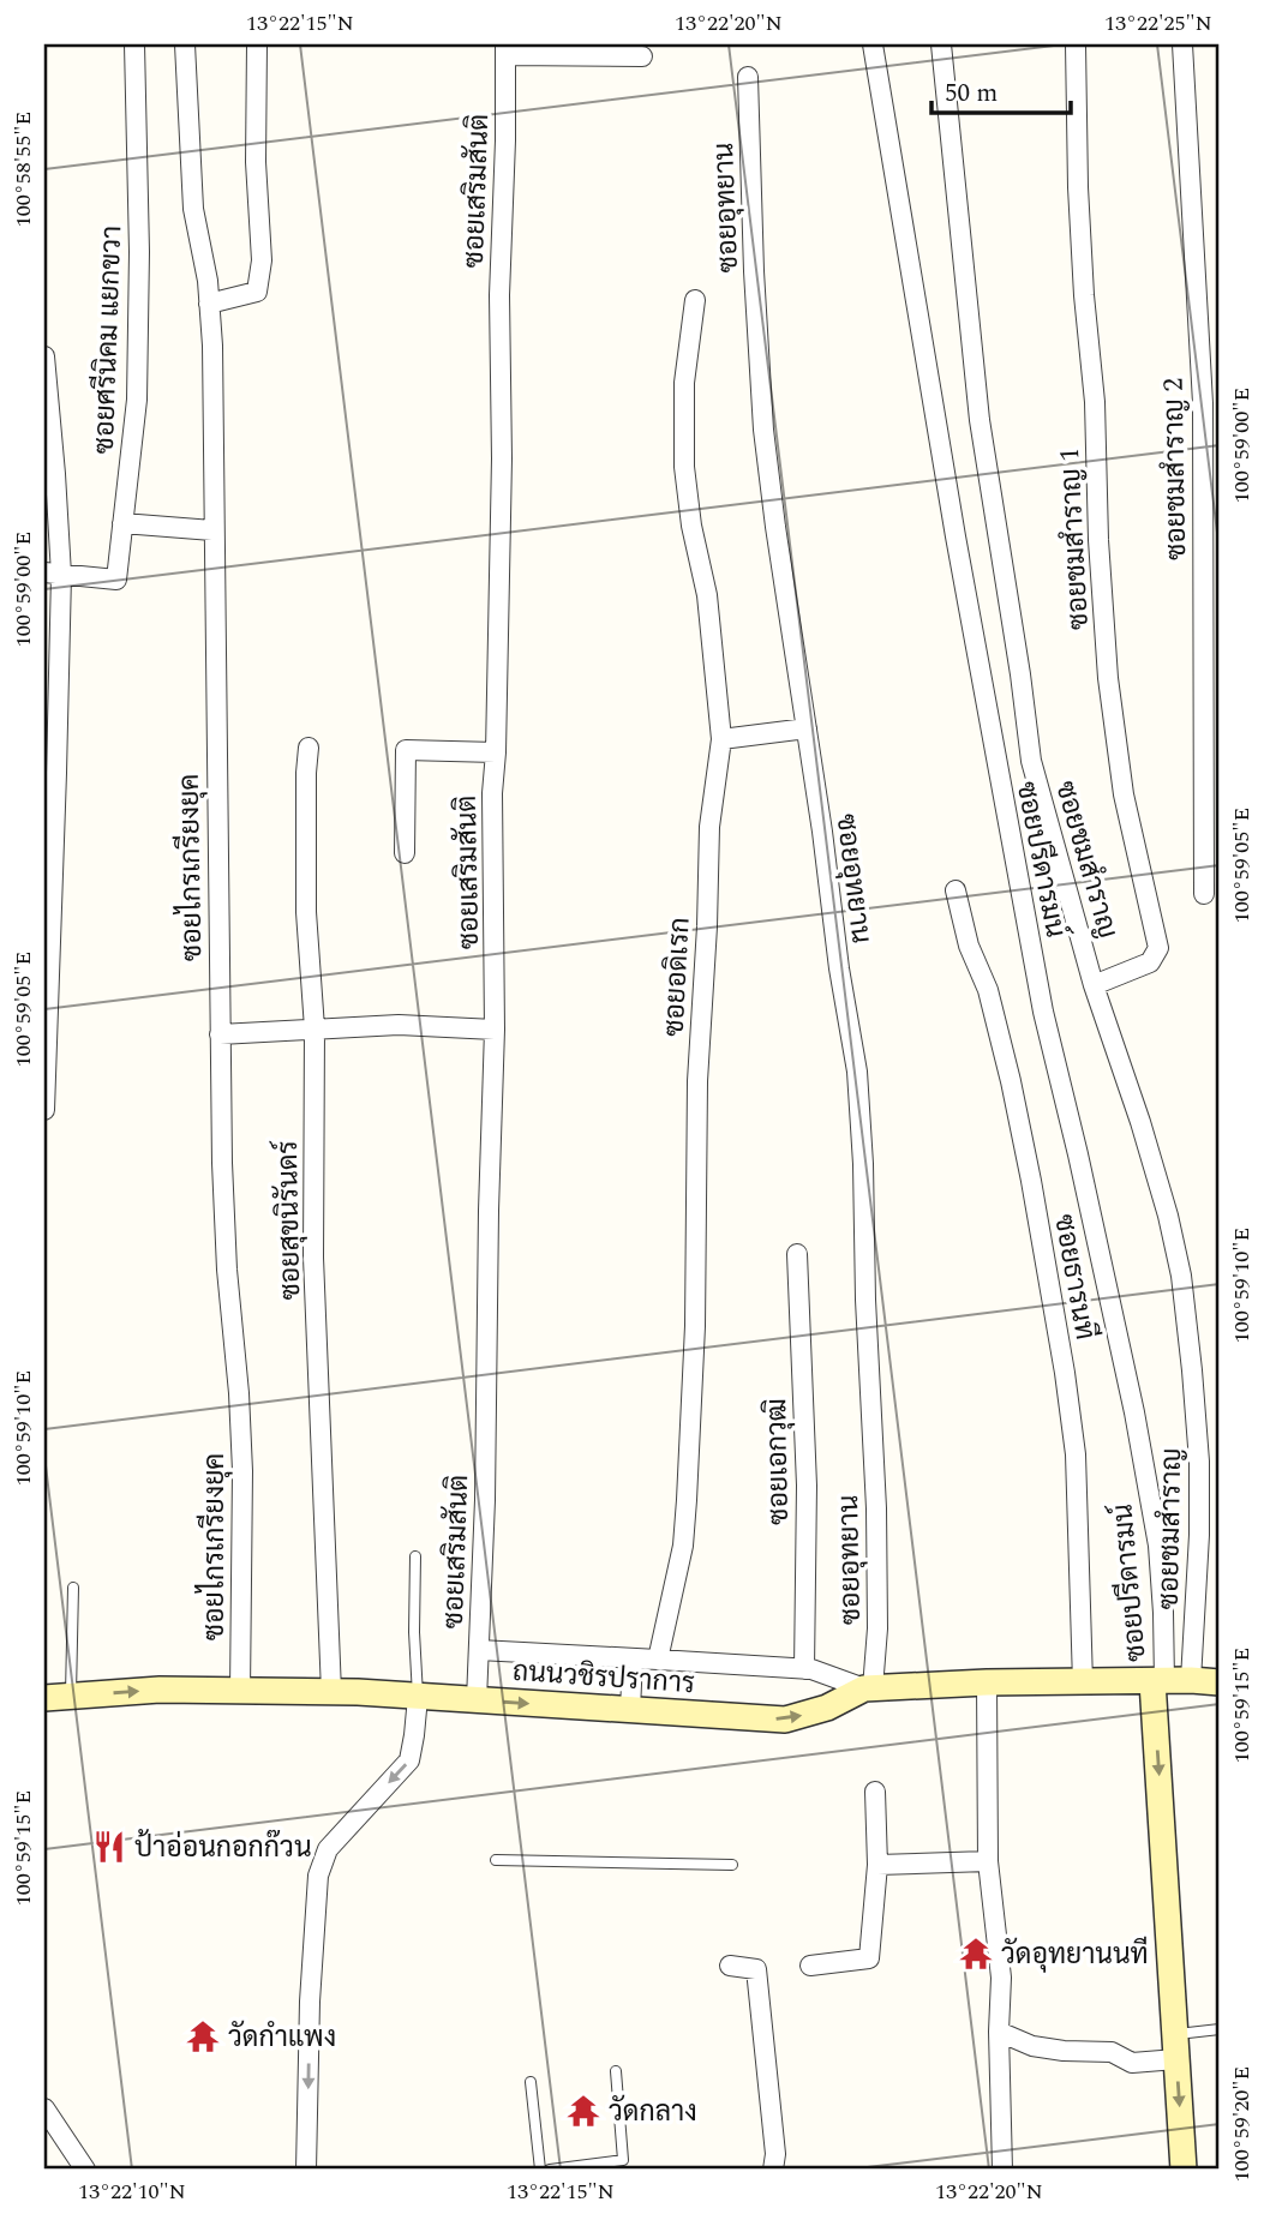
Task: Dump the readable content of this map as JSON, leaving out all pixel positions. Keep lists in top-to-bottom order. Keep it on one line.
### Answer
{"streets":{"street":["ซอยเสริมสันติ","ซอยอุทยาน","ซอยศรีนิคม แยกขวา","ซอยชมสำราญ 2","ซอยชมสำราญ 1","ซอยปรีดารมน์","ซอยชมสำราญ","ซอยไกรเกรียงยุค","ซอยอดิเรก","ซอยสุขนิรันดร์","ซอยธารนที","ซอยเอกวุฒิ","ถนนวชิรปราการ"]},"crossings":[["ซอยเสริมสันติ","ถนนวชิรปราการ"],["ซอยอุทยาน","ถนนวชิรปราการ"],["ซอยชมสำราญ 1","ซอยชมสำราญ"],["ซอยปรีดารมน์","ถนนวชิรปราการ"],["ซอยชมสำราญ","ถนนวชิรปราการ"],["ซอยไกรเกรียงยุค","ถนนวชิรปราการ"],["ซอยสุขนิรันดร์","ถนนวชิรปราการ"],["ซอยธารนที","ถนนวชิรปราการ"]],"places":{"restaurant":["ป้าอ่อนกอกก๊วน"],"temple":["วัดอุทยานนที","วัดกำแพง","วัดกลาง"]},"scale_bar":"50 m","coordinates":["13°22'15\"N","13°22'20\"N","13°22'25\"N","100°58'55\"E","100°59'00\"E","100°59'05\"E","100°59'10\"E","100°59'15\"E","100°59'20\"E","13°22'10\"N"]}
